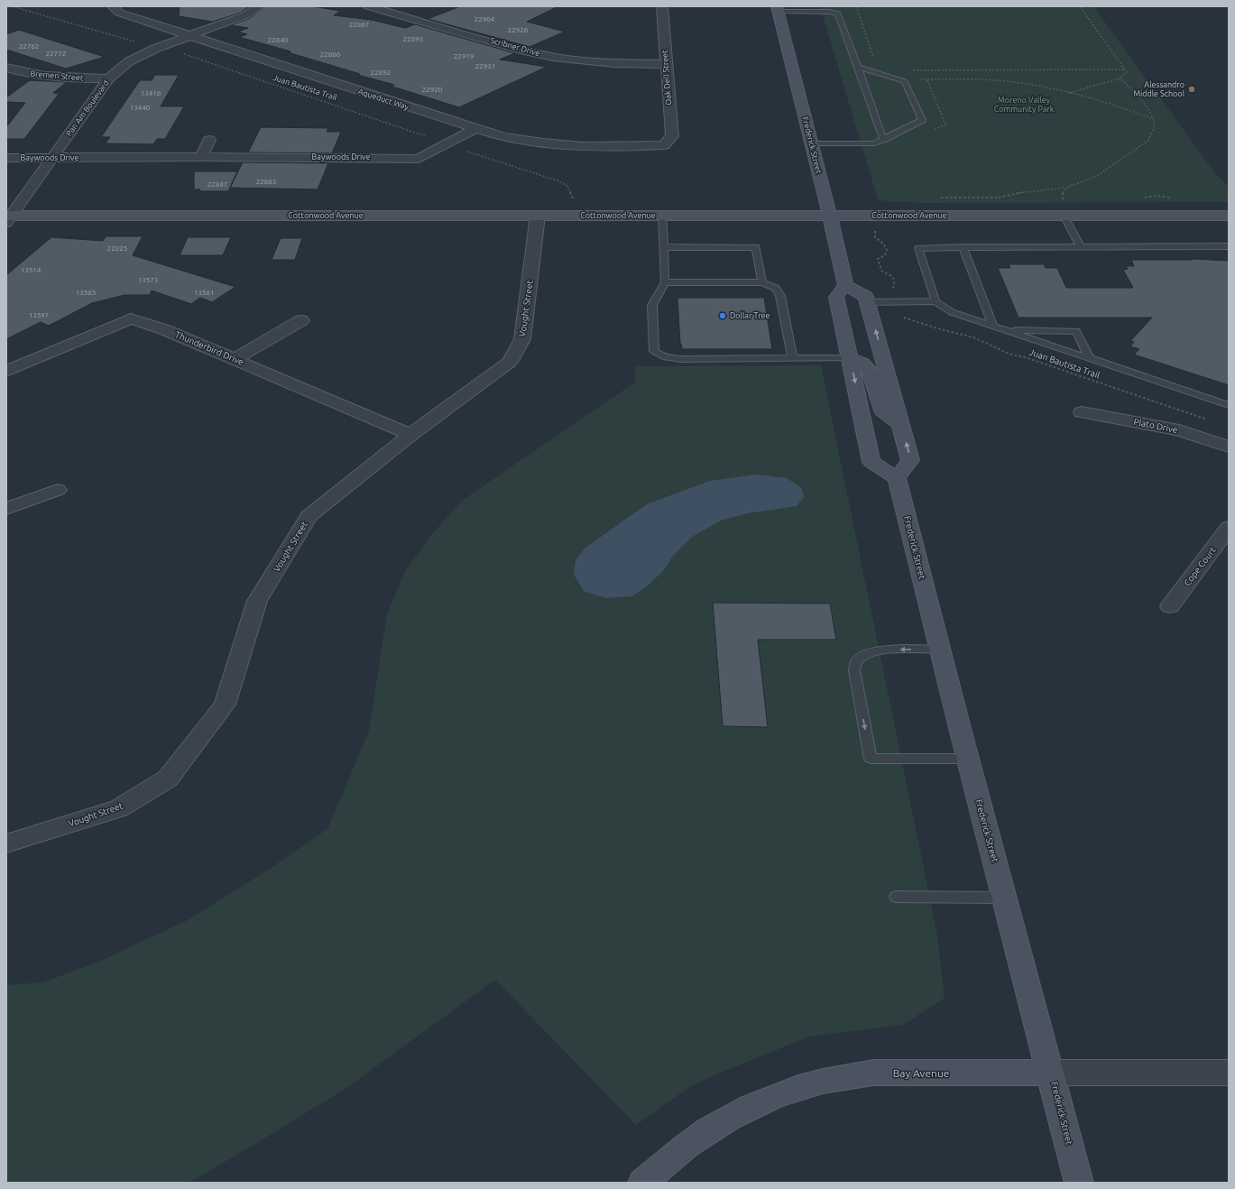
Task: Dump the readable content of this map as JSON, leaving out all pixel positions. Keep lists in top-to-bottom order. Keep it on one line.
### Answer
{"streets":{"main road":["Frederick Street","Cottonwood Avenue","Bay Avenue"],"street":["Scribner Drive","Bremen Street","Oak Dell Street","Aqueduct Way","Pan Am Boulevard","Baywoods Drive","Vought Street","Thunderbird Drive","Plato Drive","Cope Court"],"path":["Juan Bautista Trail"]},"crossings":[["Scribner Drive","Oak Dell Street"],["Bremen Street","Pan Am Boulevard"],["Oak Dell Street","Aqueduct Way"],["Aqueduct Way","Pan Am Boulevard"],["Aqueduct Way","Baywoods Drive"],["Pan Am Boulevard","Baywoods Drive"],["Pan Am Boulevard","Cottonwood Avenue"],["Frederick Street","Cottonwood Avenue"],["Frederick Street","Bay Avenue"],["Cottonwood Avenue","Vought Street"],["Vought Street","Thunderbird Drive"]],"parks":["Moreno Valley Community Park"],"places":["Alessandro Middle School","Dollar Tree"],"house_numbers":["22904","22867","22926","22893","22840","22762","22772","22866","22919","22931","22892","22920","13416","13440","22863","22847","22825","13514","13573","13585","13561","13597"]}
